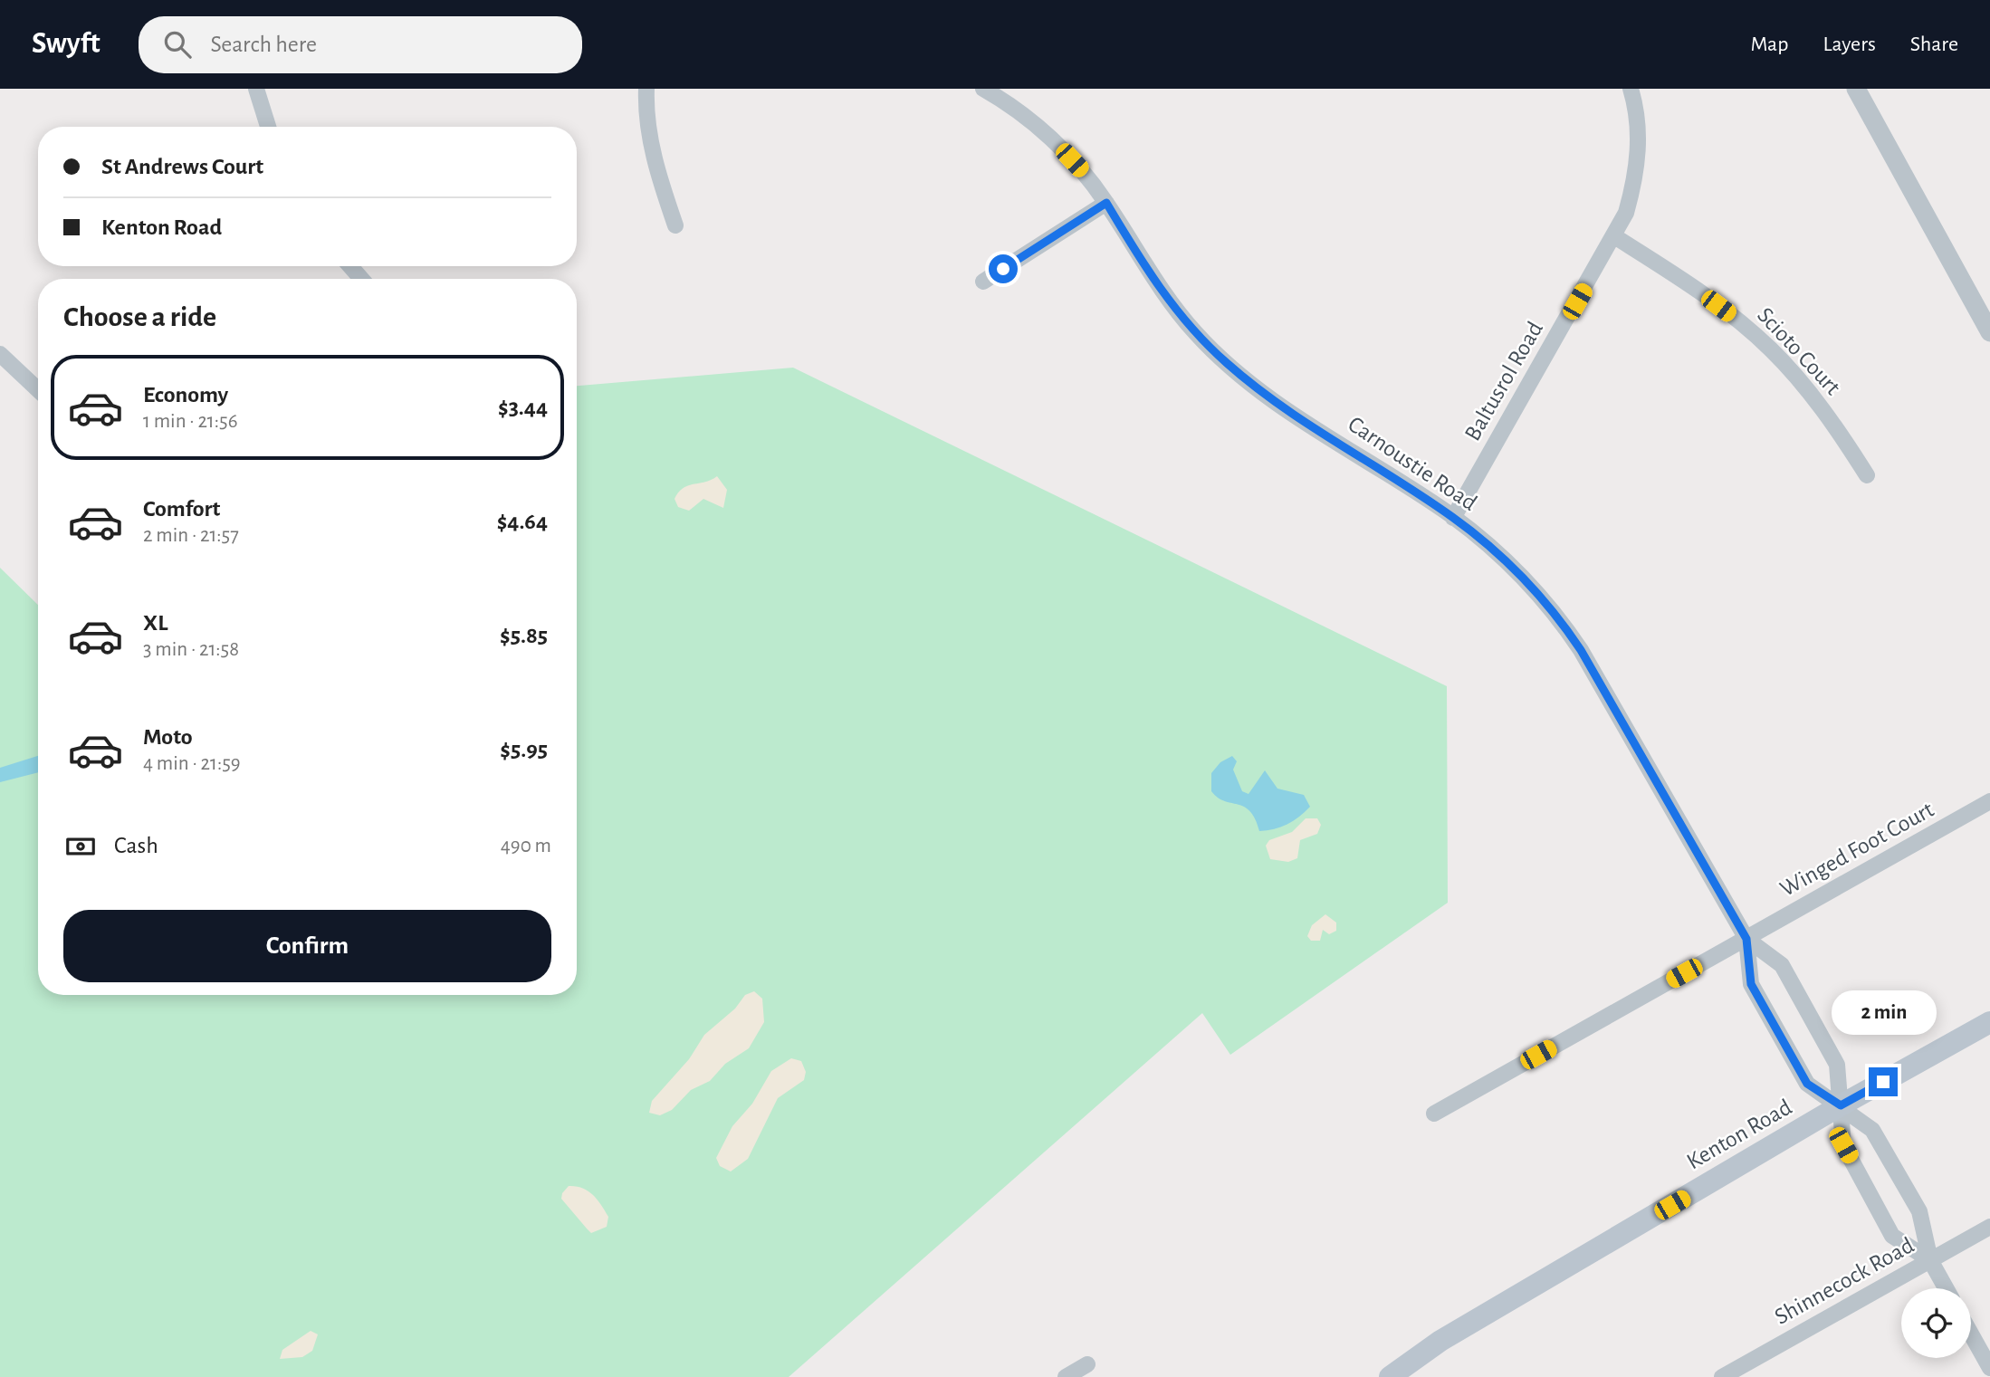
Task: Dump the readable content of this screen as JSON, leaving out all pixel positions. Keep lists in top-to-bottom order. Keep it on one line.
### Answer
{"streets":{"main road":["Kenton Road"],"street":["Scioto Court","Baltusrol Road","Carnoustie Road","Winged Foot Court","Shinnecock Road"]},"crossings":[["Scioto Court","Baltusrol Road"],["Baltusrol Road","Carnoustie Road"],["Carnoustie Road","Winged Foot Court"],["Carnoustie Road","Kenton Road"]],"page":{"header":"Swyft","search":"Search here","nav":["Map","Layers","Share"],"banner":["St Andrews Court","Kenton Road"],"heading":"Choose a ride","list":[{"name":"Economy","note":"1 min · 21:56","value":"$3.44"},{"name":"Comfort","note":"2 min · 21:57","value":"$4.64"},{"name":"XL","note":"3 min · 21:58","value":"$5.85"},{"name":"Moto","note":"4 min · 21:59","value":"$5.95"}],"pay":["Cash","490 m"],"buttons":"Confirm","bubble":"2 min"}}
